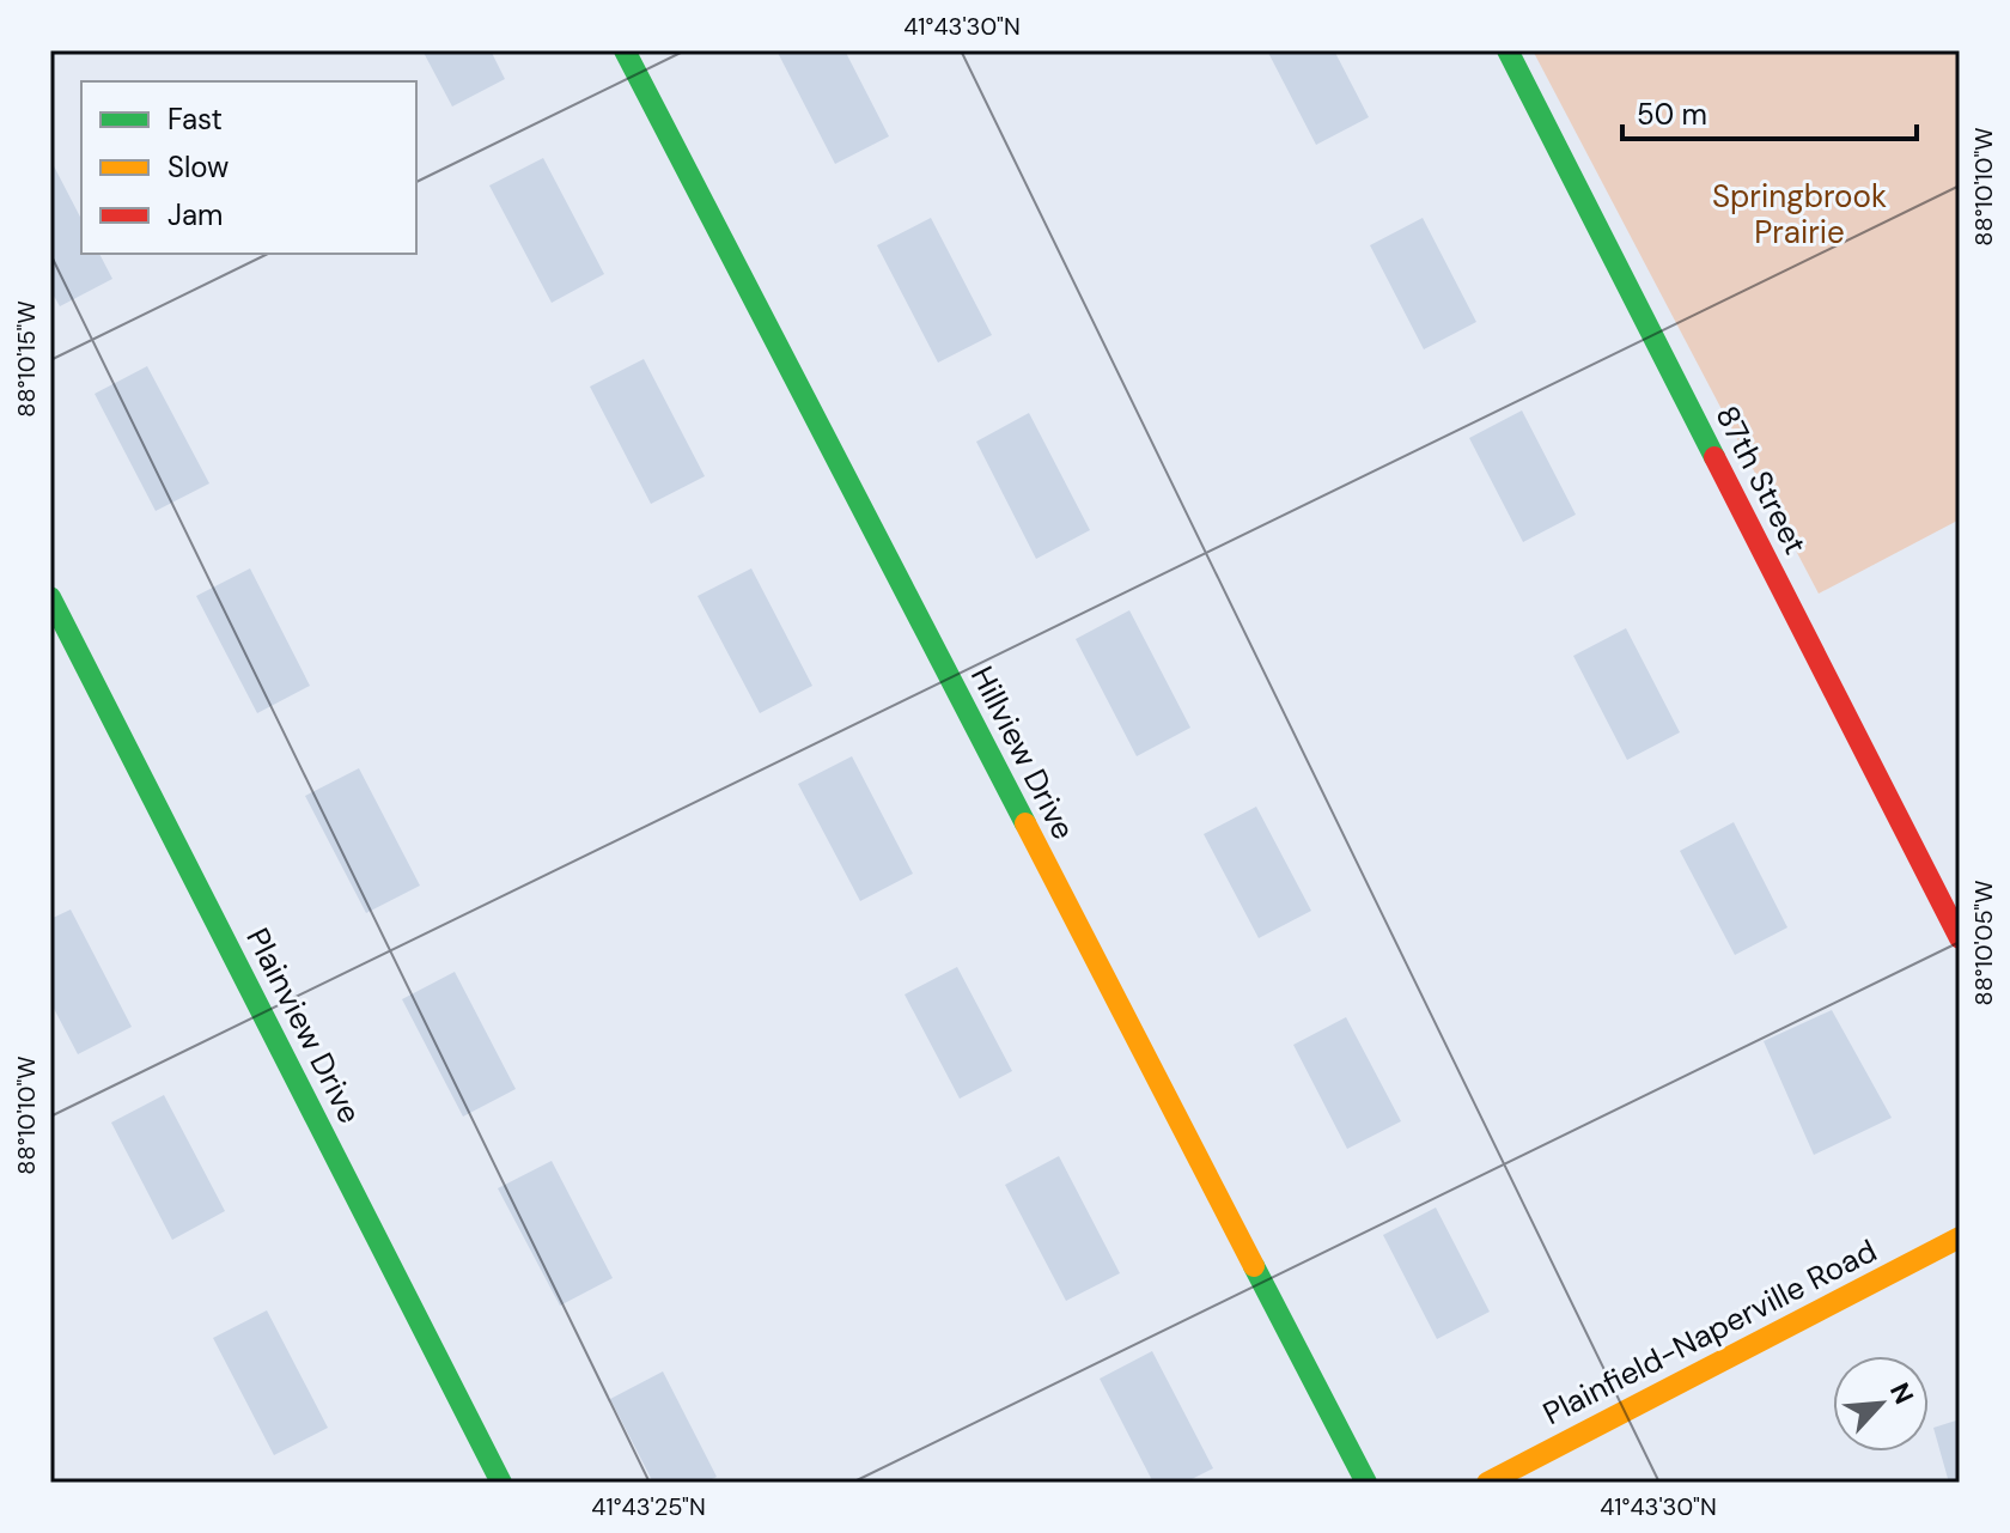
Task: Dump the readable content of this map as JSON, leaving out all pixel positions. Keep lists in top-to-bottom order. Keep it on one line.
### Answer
{"streets":{"street":["87th Street","Hillview Drive","Plainview Drive","Plainfield-Naperville Road"]},"parks":["Springbrook Prairie"],"legend":["Fast","Slow","Jam"],"scale_bar":"50 m","north":"top right","coordinates":["41°43'30\"N","88°10'10\"W","88°10'15\"W","88°10'05\"W","41°43'25\"N"]}
